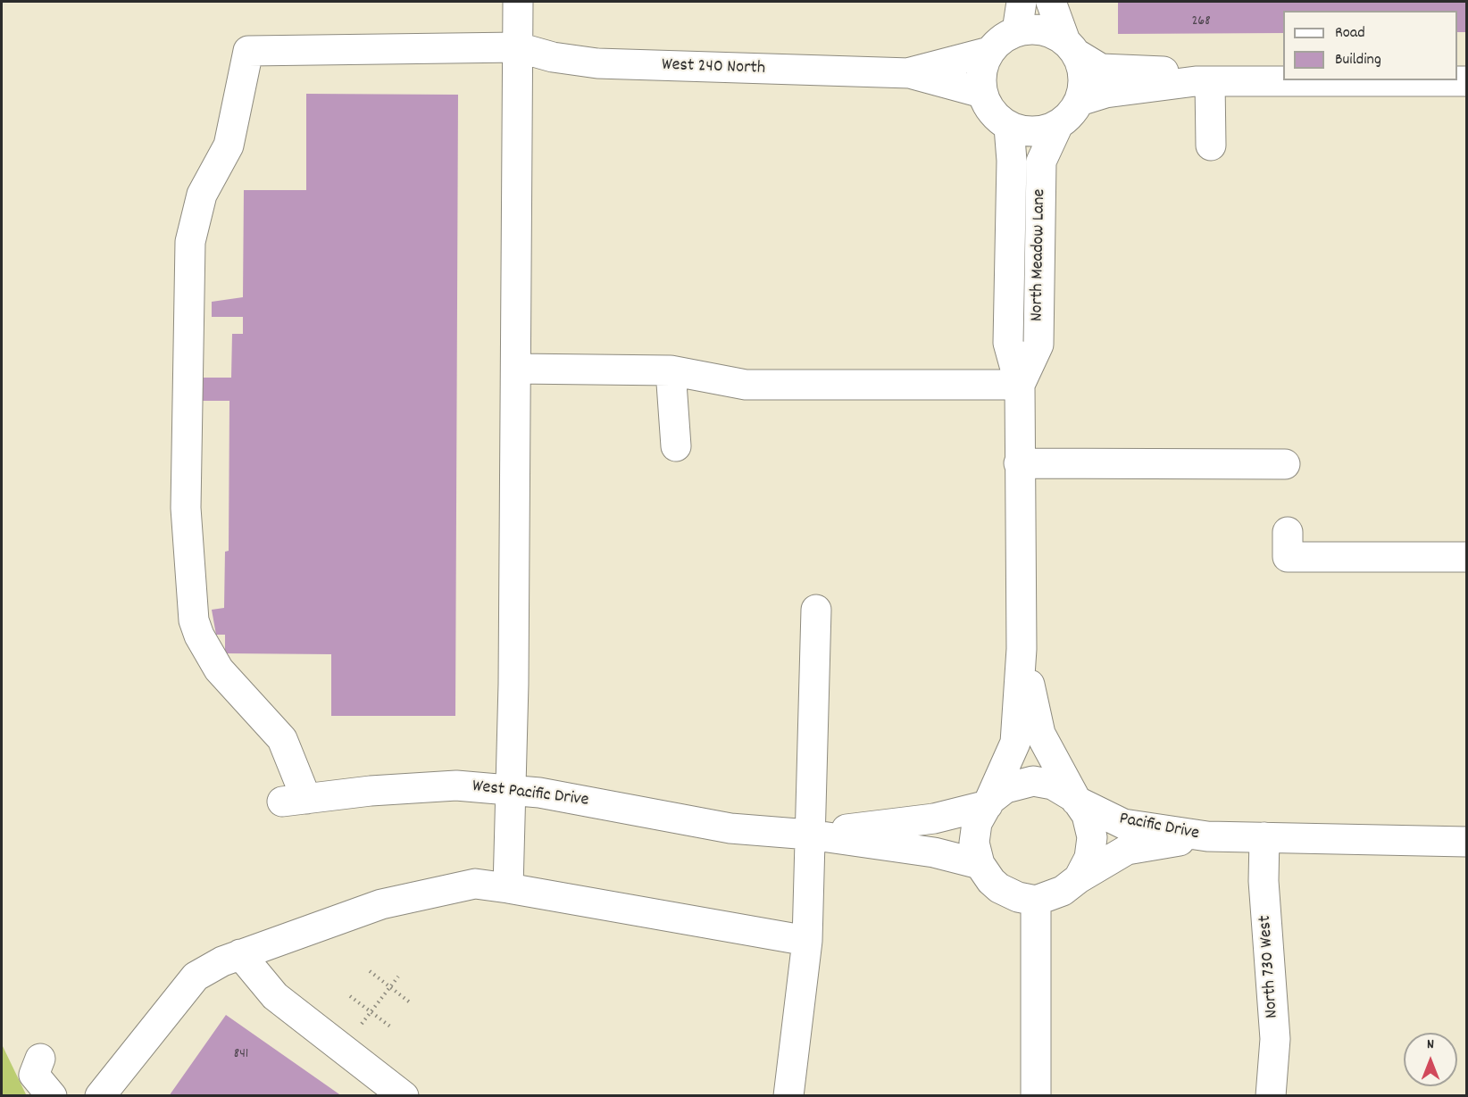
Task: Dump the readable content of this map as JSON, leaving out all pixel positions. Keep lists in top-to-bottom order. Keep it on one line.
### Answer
{"streets":{"street":["West 240 North","North Meadow Lane","West Pacific Drive","Pacific Drive","North 730 West"]},"crossings":[["West 240 North","North Meadow Lane"],["West 240 North","West Pacific Drive"],["North Meadow Lane","West Pacific Drive"],["North Meadow Lane","Pacific Drive"],["West Pacific Drive","Pacific Drive"]],"house_numbers":["268","841"],"legend":["Road","Building"],"north":"top"}
